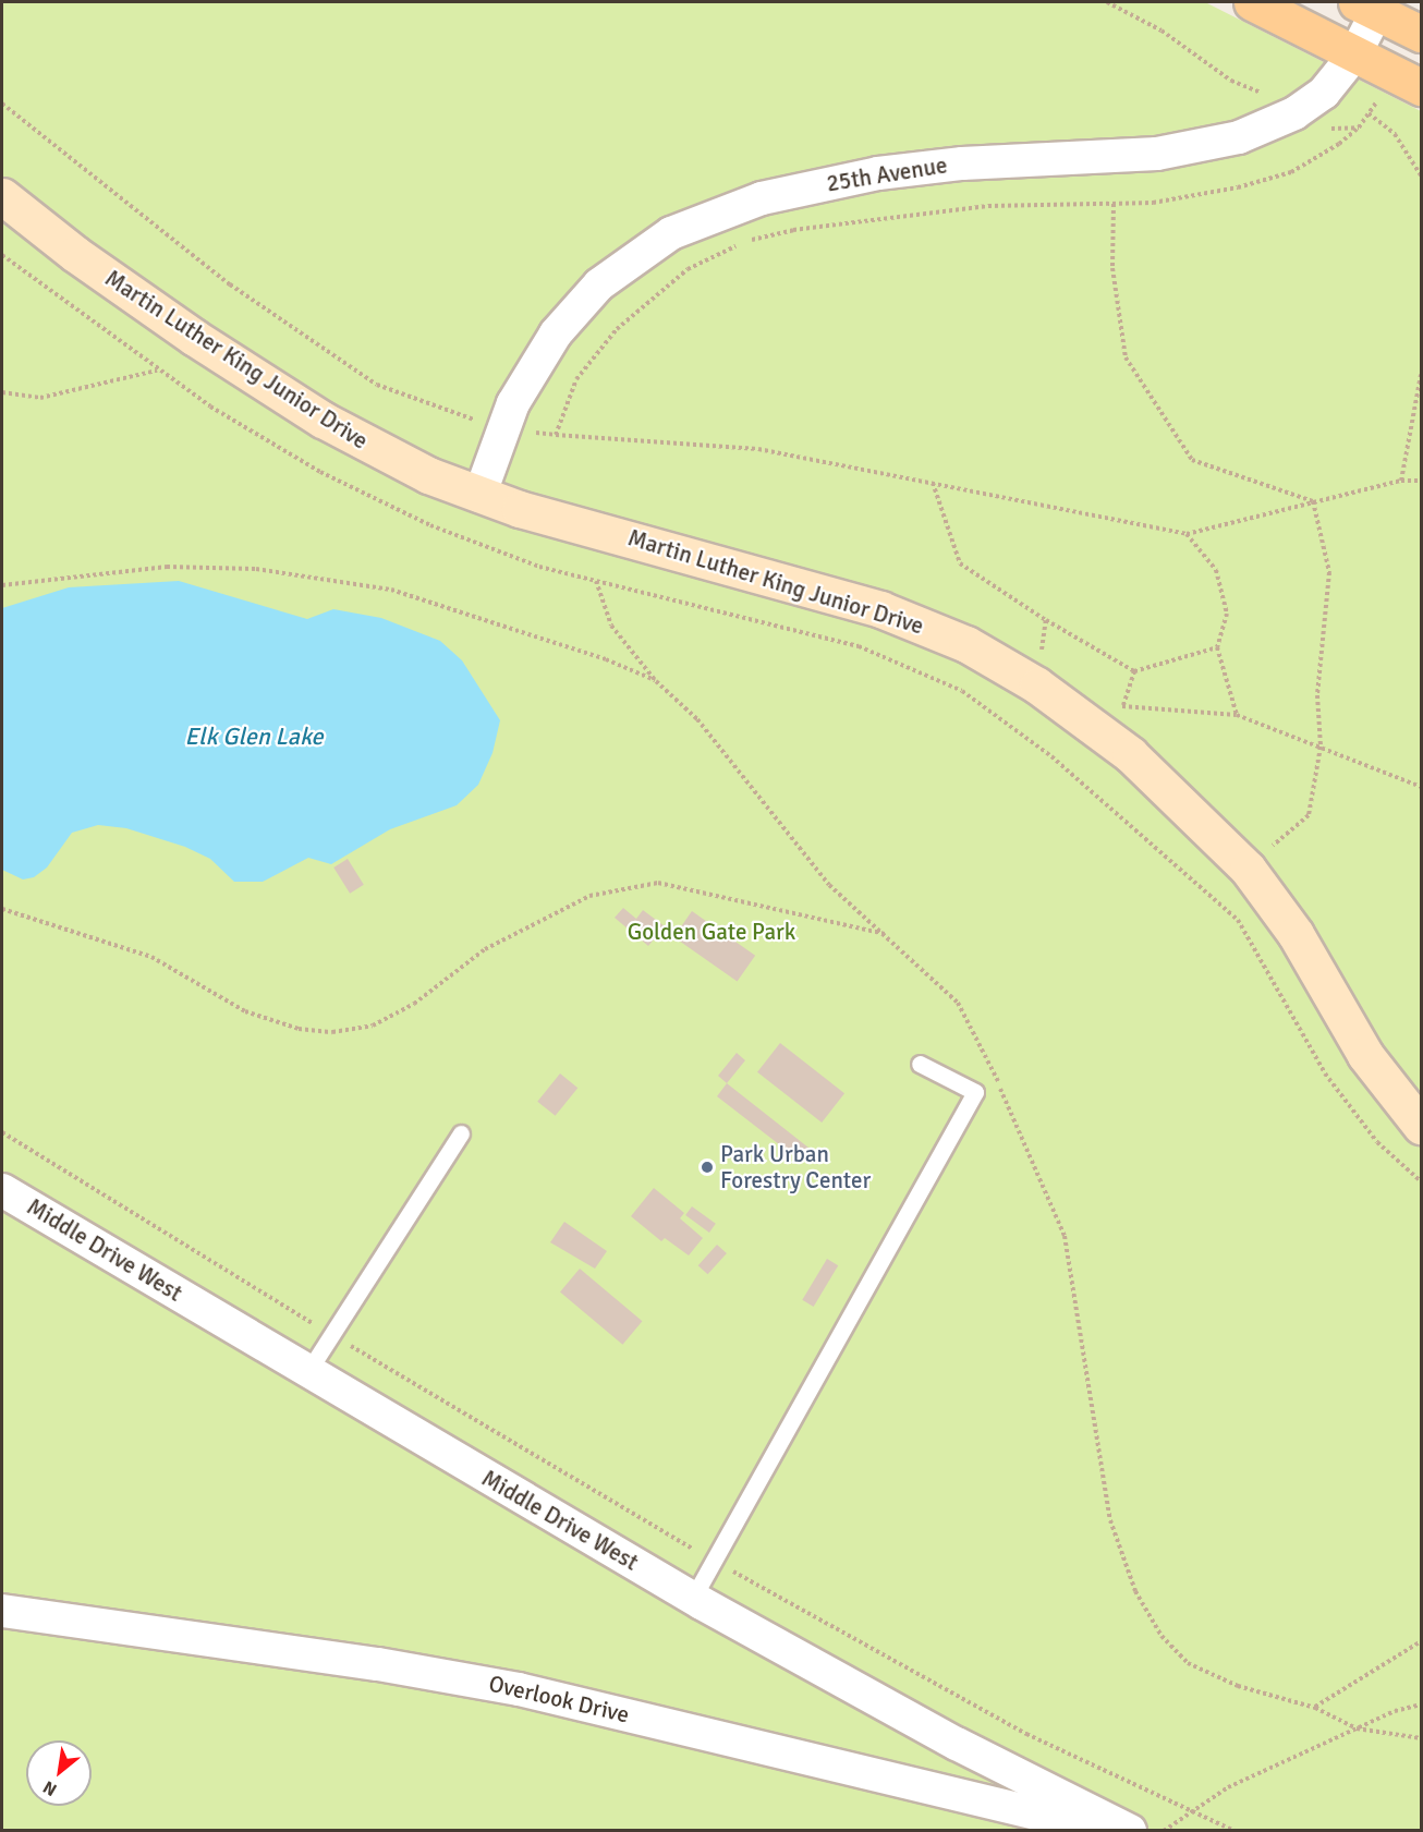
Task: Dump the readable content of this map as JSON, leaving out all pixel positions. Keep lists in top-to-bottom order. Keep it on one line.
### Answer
{"streets":{"street":["25th Avenue","Martin Luther King Junior Drive","Middle Drive West","Overlook Drive"]},"crossings":[["25th Avenue","Martin Luther King Junior Drive"]],"water":["Elk Glen Lake"],"parks":["Golden Gate Park"],"places":["Park Urban Forestry Center"],"north":"bottom left"}
